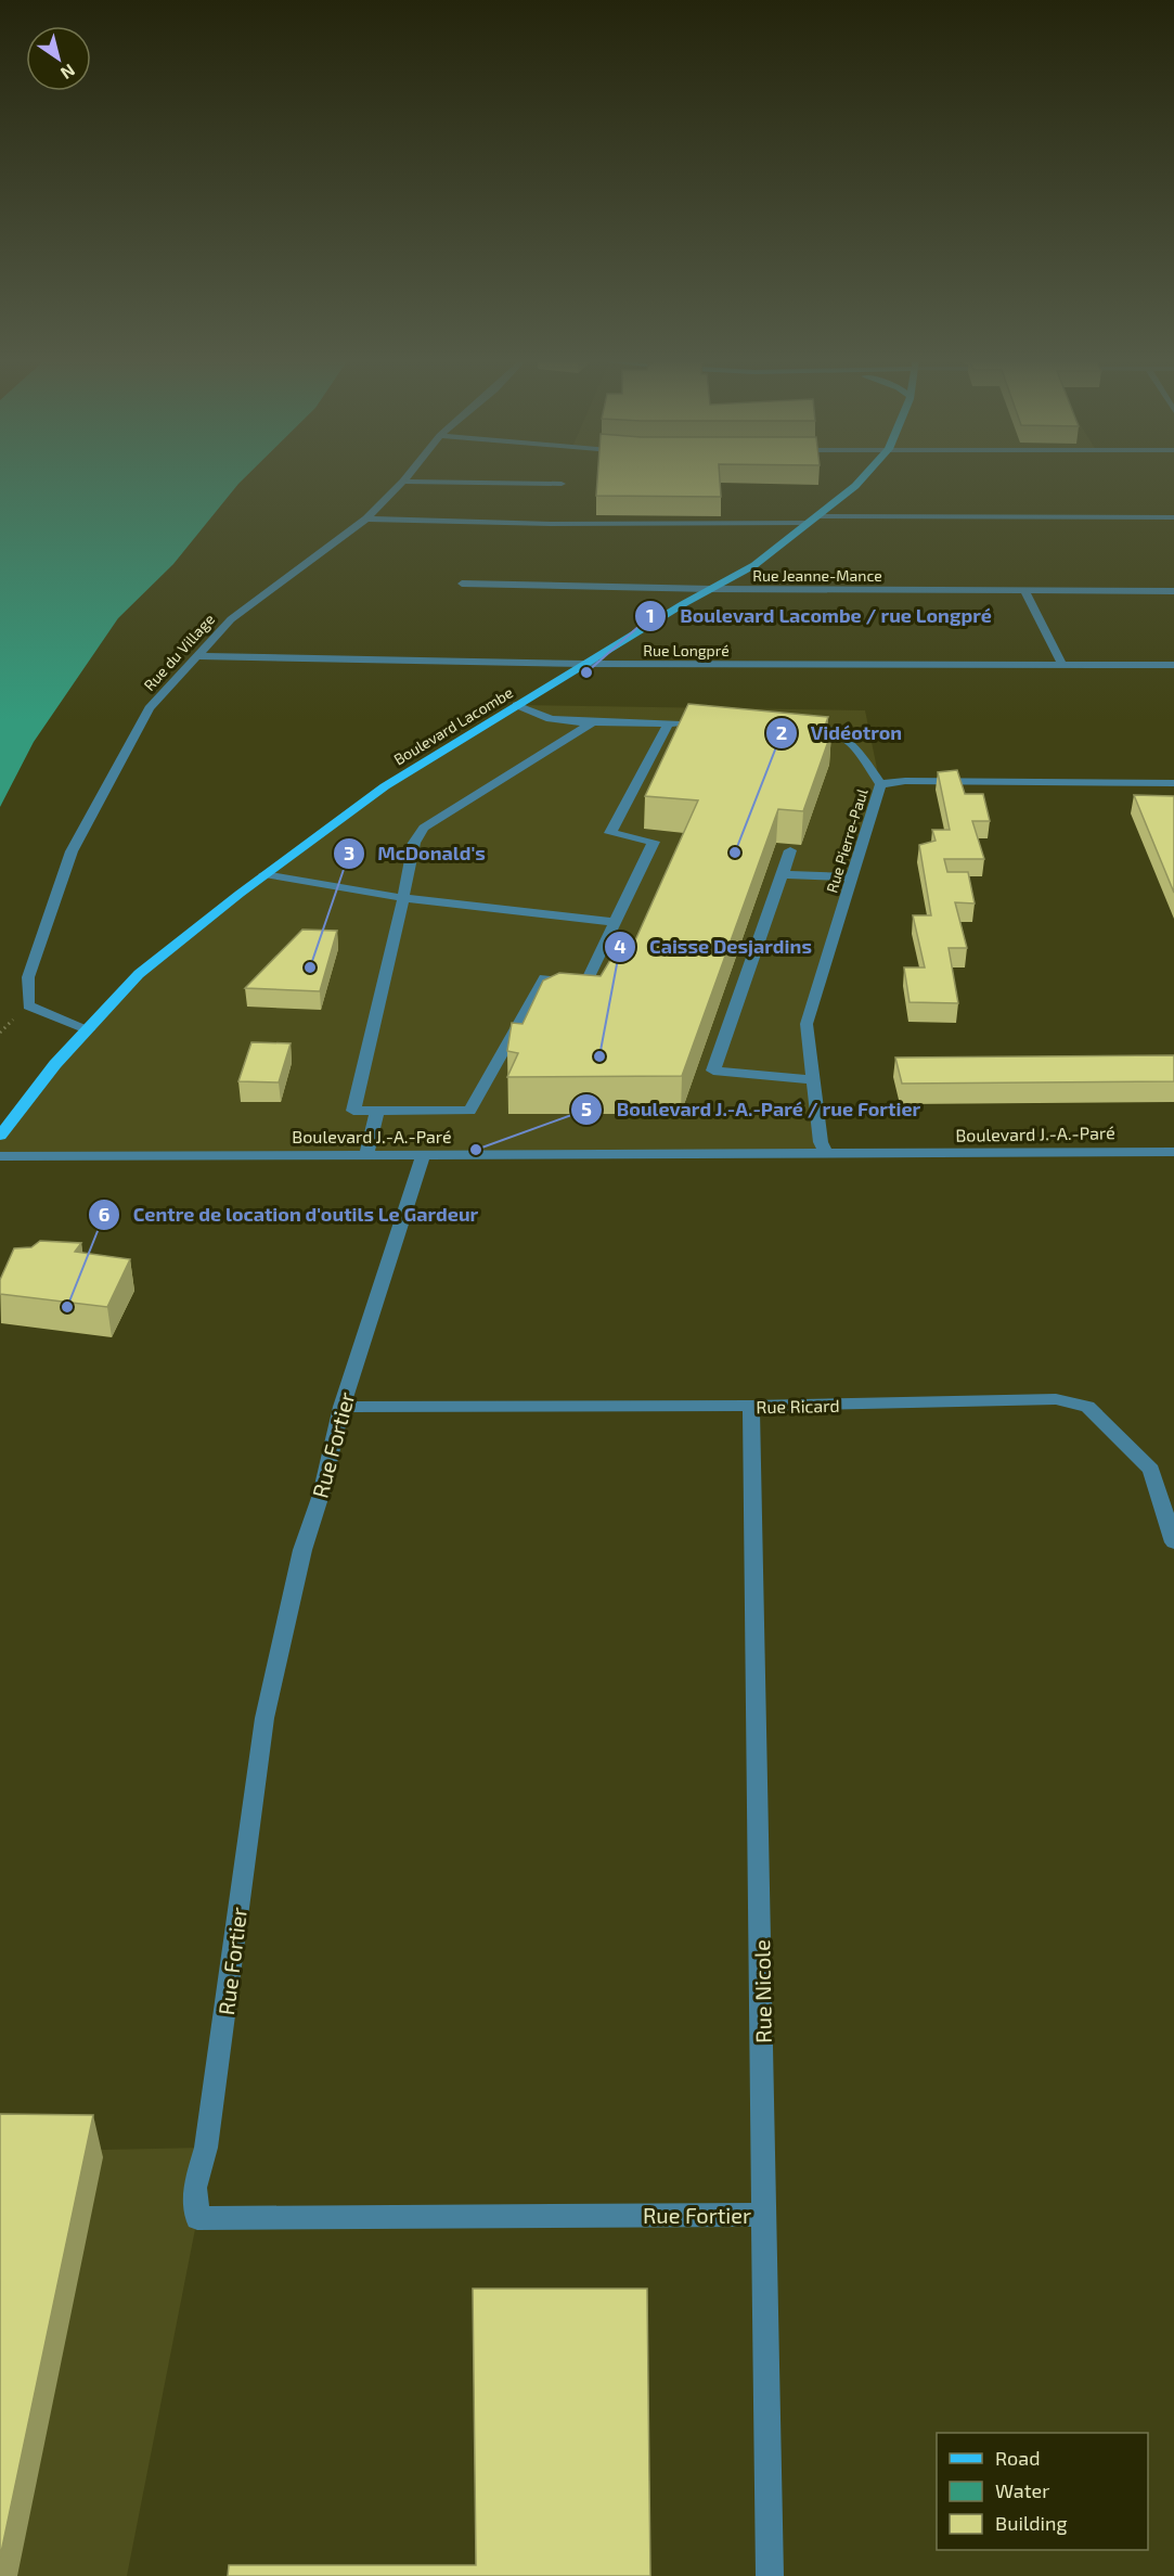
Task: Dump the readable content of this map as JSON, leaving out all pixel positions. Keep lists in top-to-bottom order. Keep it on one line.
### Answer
{"streets":{"main road":["Boulevard Lacombe"],"street":["Rue Jeanne-Mance","Rue Longpré","Rue du Village","Rue Pierre-Paul","Boulevard J.-A.-Paré","Rue Ricard","Rue Fortier","Rue Nicole"]},"crossings":[["Rue Jeanne-Mance","Boulevard Lacombe"],["Rue Longpré","Rue du Village"],["Rue Longpré","Boulevard Lacombe"],["Rue du Village","Boulevard Lacombe"],["Rue Pierre-Paul","Boulevard J.-A.-Paré"],["Boulevard J.-A.-Paré","Rue Fortier"],["Rue Ricard","Rue Fortier"],["Rue Ricard","Rue Nicole"],["Rue Fortier","Rue Nicole"]],"places":["Boulevard Lacombe / rue Longpré","Vidéotron","McDonald's","Caisse Desjardins","Boulevard J.-A.-Paré / rue Fortier","Centre de location d'outils Le Gardeur"],"legend":["Road","Water","Building"],"north":"bottom right"}
